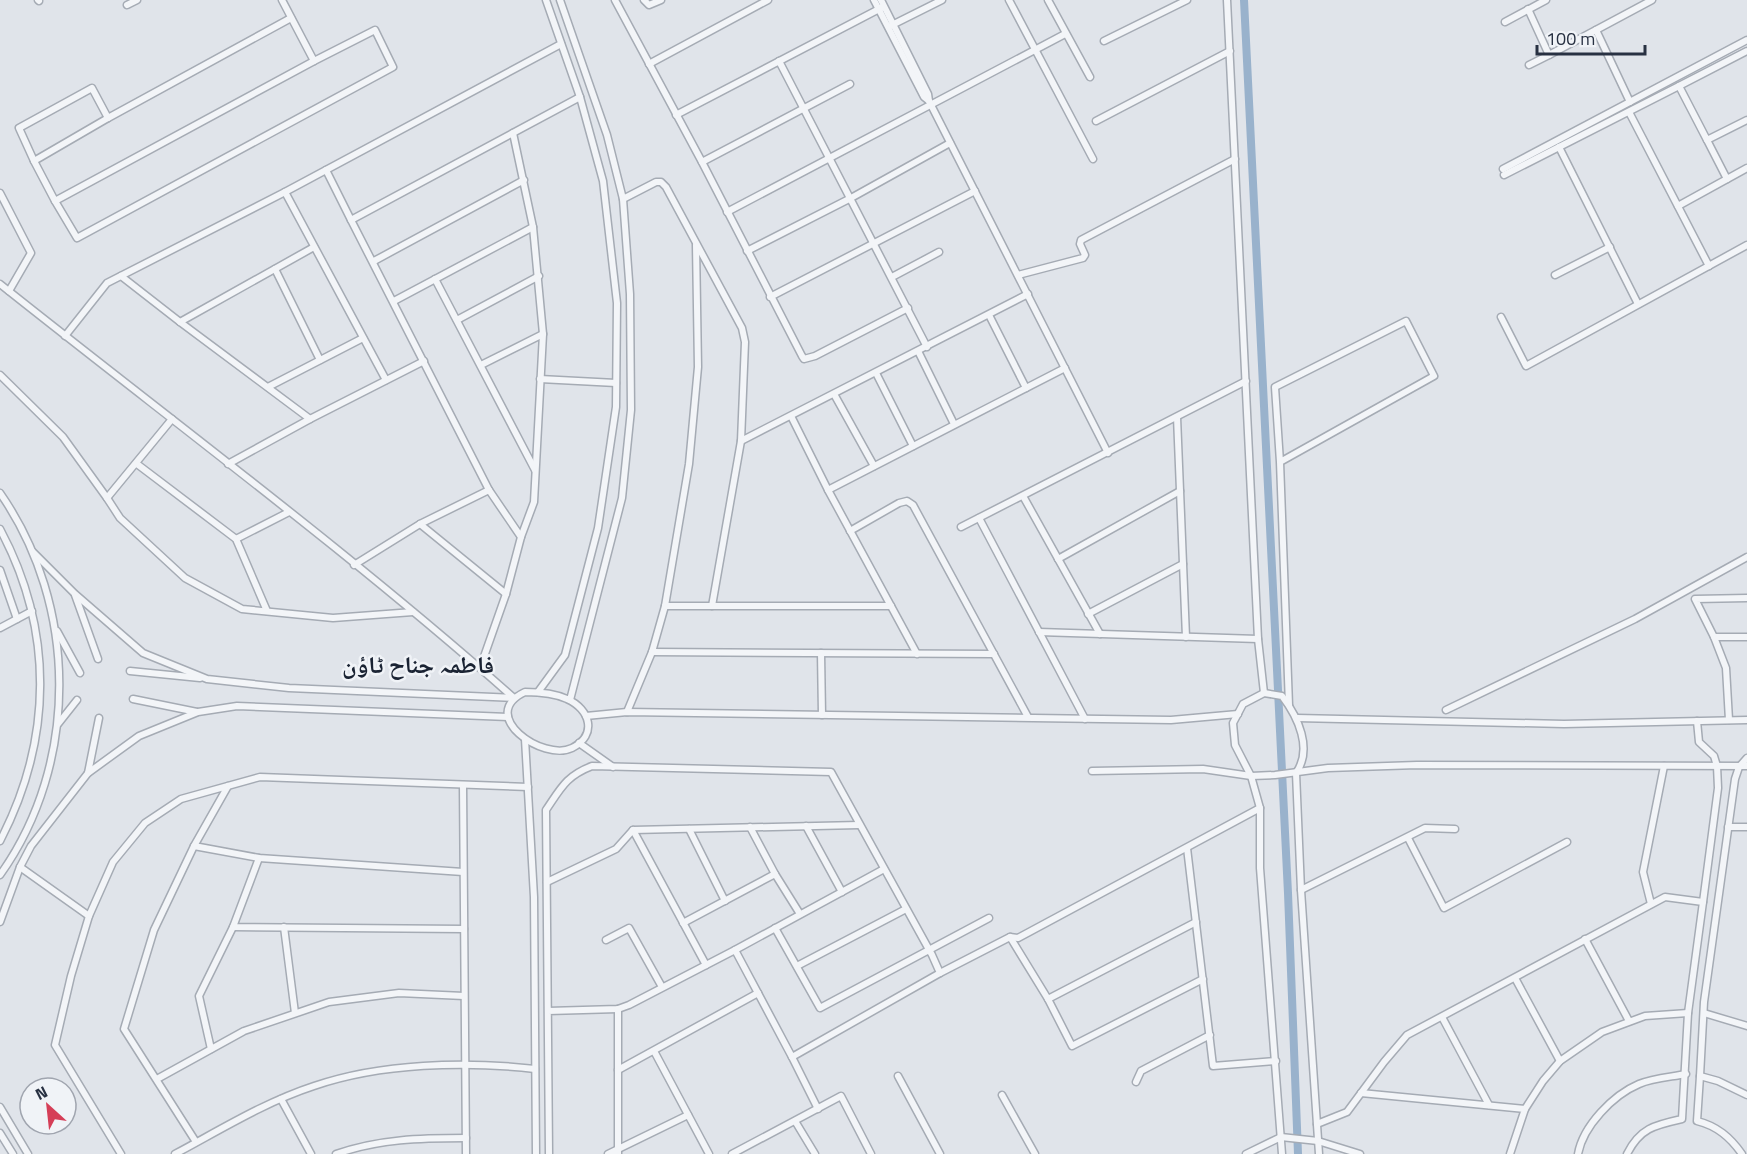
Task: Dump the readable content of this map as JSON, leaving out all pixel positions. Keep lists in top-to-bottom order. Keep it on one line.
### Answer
{"districts":["فاطمہ جناح ٹاؤن"],"scale_bar":"100 m","north":"top left"}
